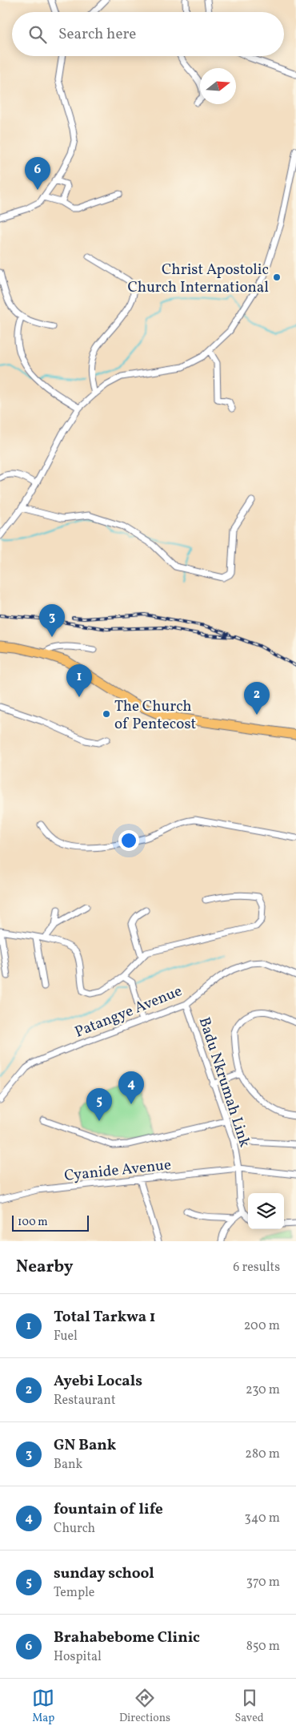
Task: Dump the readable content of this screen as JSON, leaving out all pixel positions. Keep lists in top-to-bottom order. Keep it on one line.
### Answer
{"streets":{"street":["Patangye Avenue","Badu Nkrumah Link","Cyanide Avenue"]},"crossings":[["Patangye Avenue","Badu Nkrumah Link"],["Badu Nkrumah Link","Cyanide Avenue"]],"places":["Christ Apostolic Church International","The Church of Pentecost"],"scale_bar":"100 m","north":"right","page":{"search":"Search here","pins":["6","3","1","2","4","5"],"scale":"100 m","heading":["Nearby","6 results"],"list":[{"mark":"1","name":"Total Tarkwa 1","note":"Fuel","value":"200 m"},{"mark":"2","name":"Ayebi Locals","note":"Restaurant","value":"230 m"},{"mark":"3","name":"GN Bank","note":"Bank","value":"280 m"},{"mark":"4","name":"fountain of life","note":"Church","value":"340 m"},{"mark":"5","name":"sunday school","note":"Temple","value":"370 m"},{"mark":"6","name":"Brahabebome Clinic","note":"Hospital","value":"850 m"}],"nav":["Map","Directions","Saved"]}}
